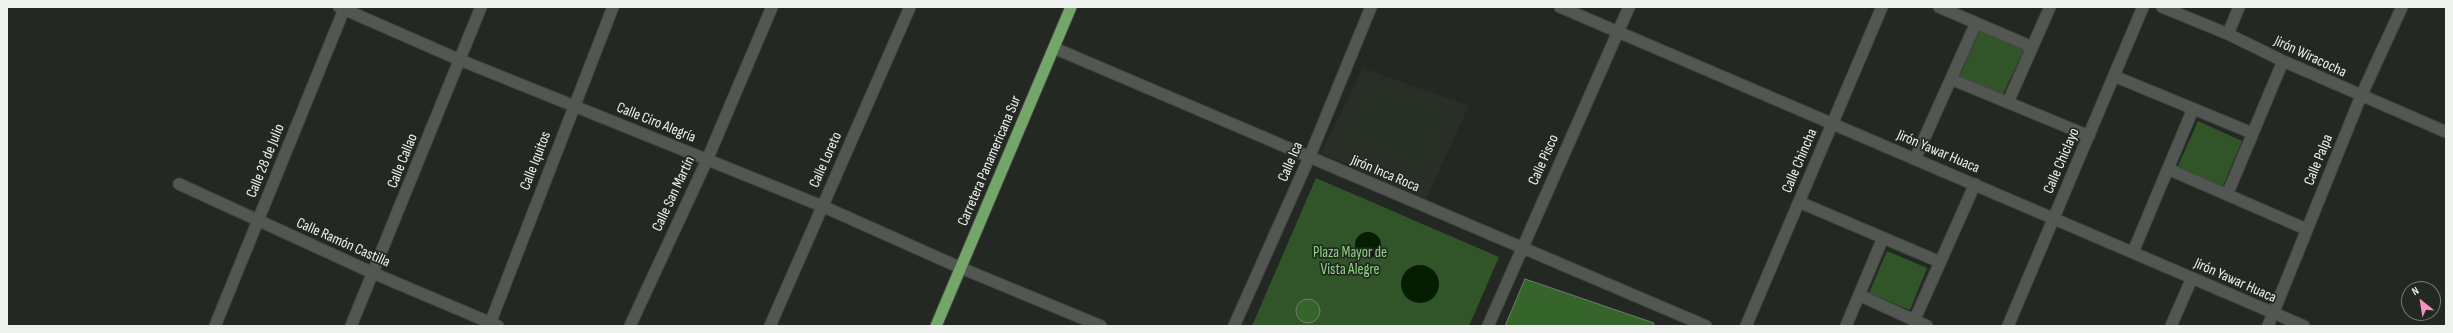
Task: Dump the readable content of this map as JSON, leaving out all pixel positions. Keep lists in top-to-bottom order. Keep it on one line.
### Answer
{"streets":{"highway":["Carretera Panamericana Sur"],"street":["Jirón Wiracocha","Calle Ciro Alegría","Jirón Yawar Huaca","Calle Loreto","Calle Pisco","Calle Palpa","Calle 28 de Julio","Calle Callao","Calle Iquitos","Calle Chincha","Calle Chiclayo","Calle Ica","Jirón Inca Roca","Calle San Martín","Calle Ramón Castilla"]},"crossings":[["Jirón Wiracocha","Calle Palpa"],["Calle Ciro Alegría","Calle Loreto"],["Calle Ciro Alegría","Calle 28 de Julio"],["Calle Ciro Alegría","Calle Callao"],["Calle Ciro Alegría","Calle Iquitos"],["Calle Ciro Alegría","Carretera Panamericana Sur"],["Calle Ciro Alegría","Calle San Martín"],["Jirón Yawar Huaca","Calle Pisco"],["Jirón Yawar Huaca","Calle Palpa"],["Jirón Yawar Huaca","Calle Chincha"],["Jirón Yawar Huaca","Calle Chiclayo"],["Calle Pisco","Jirón Inca Roca"],["Calle 28 de Julio","Calle Ramón Castilla"],["Calle Callao","Calle Ramón Castilla"],["Calle Iquitos","Calle Ramón Castilla"],["Carretera Panamericana Sur","Jirón Inca Roca"],["Calle Ica","Jirón Inca Roca"]],"parks":["Plaza Mayor de Vista Alegre"],"north":"top left"}
